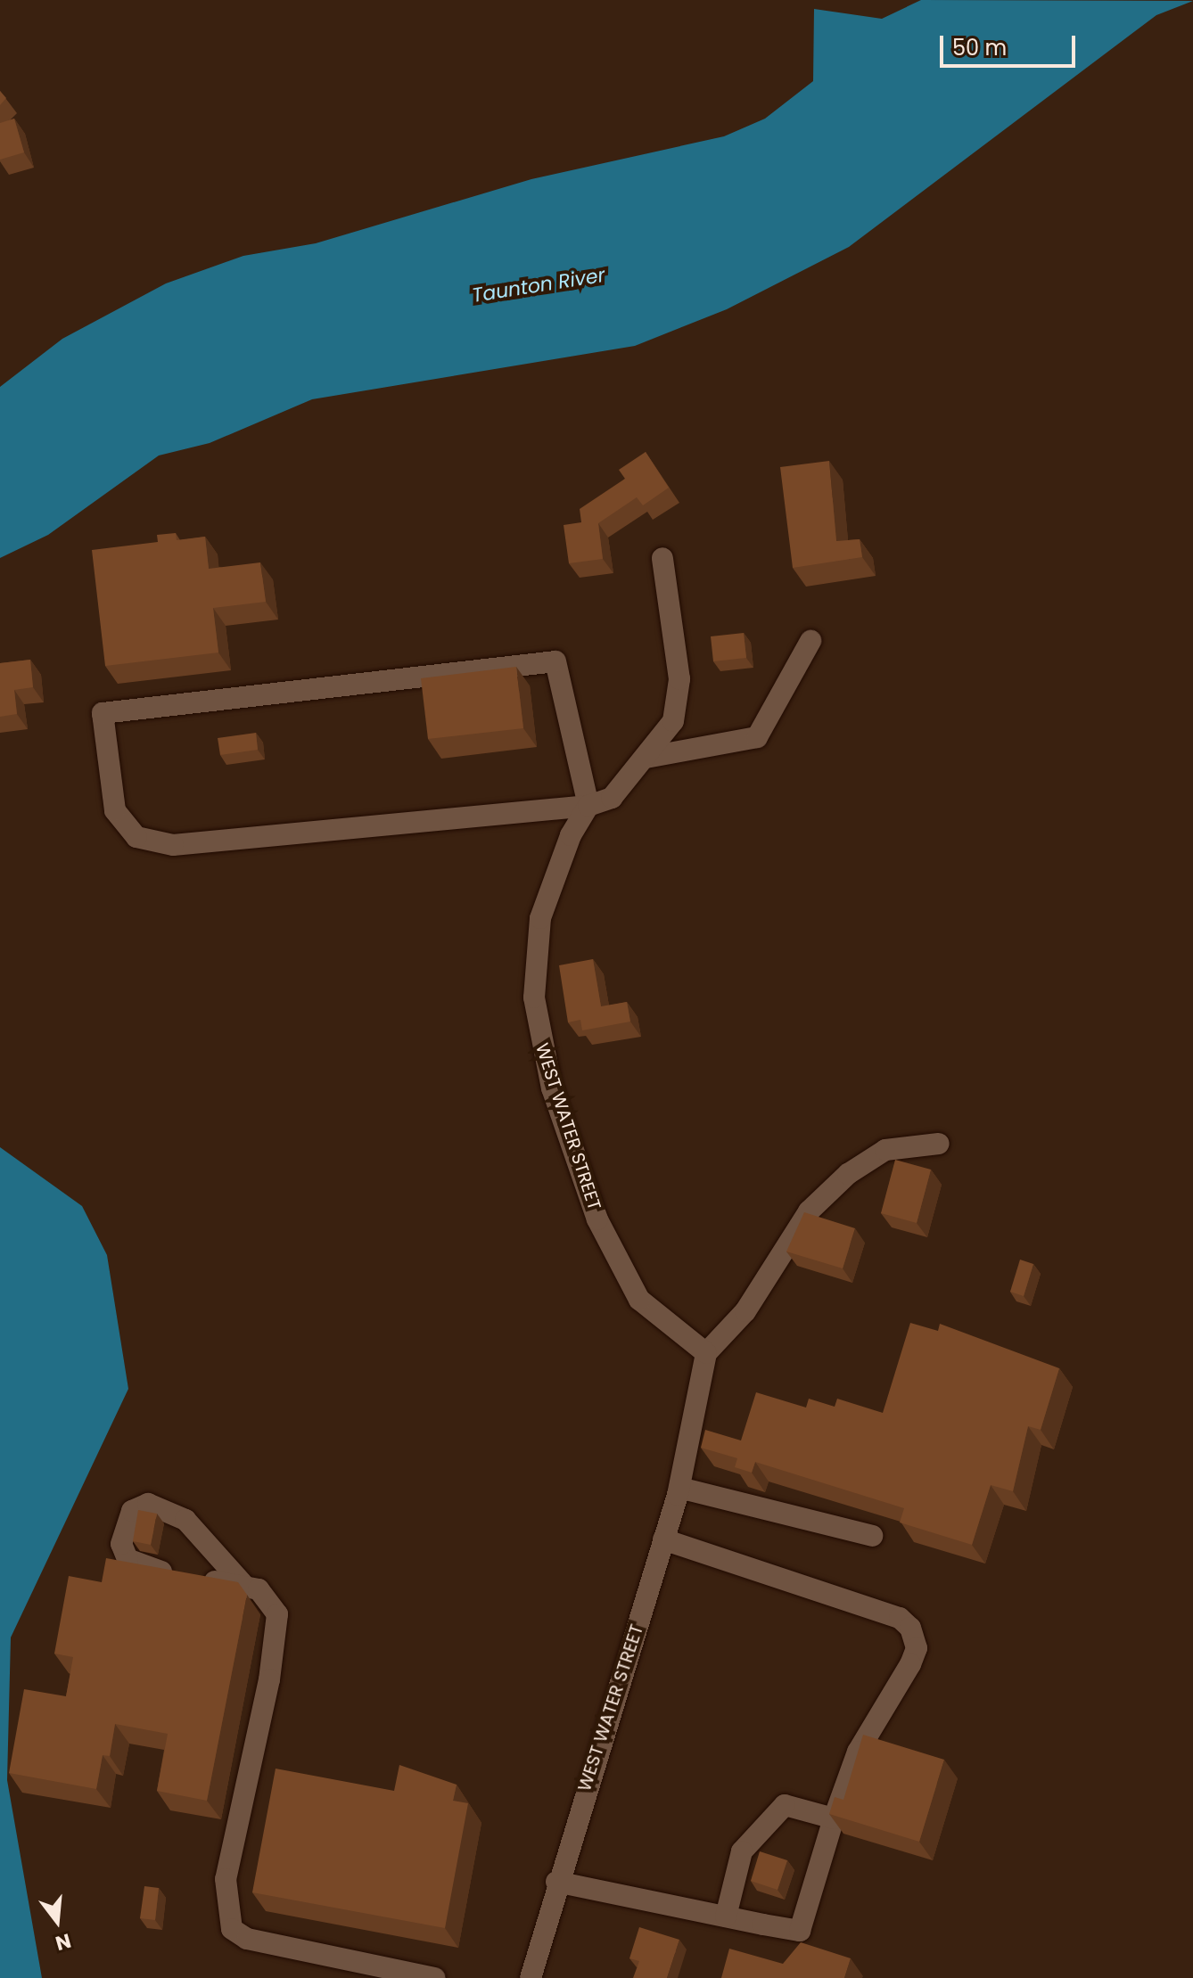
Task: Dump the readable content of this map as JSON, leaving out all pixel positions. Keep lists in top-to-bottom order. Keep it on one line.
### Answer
{"streets":{"street":["WEST WATER STREET"]},"water":["Taunton River"],"scale_bar":"50 m","north":"bottom"}
